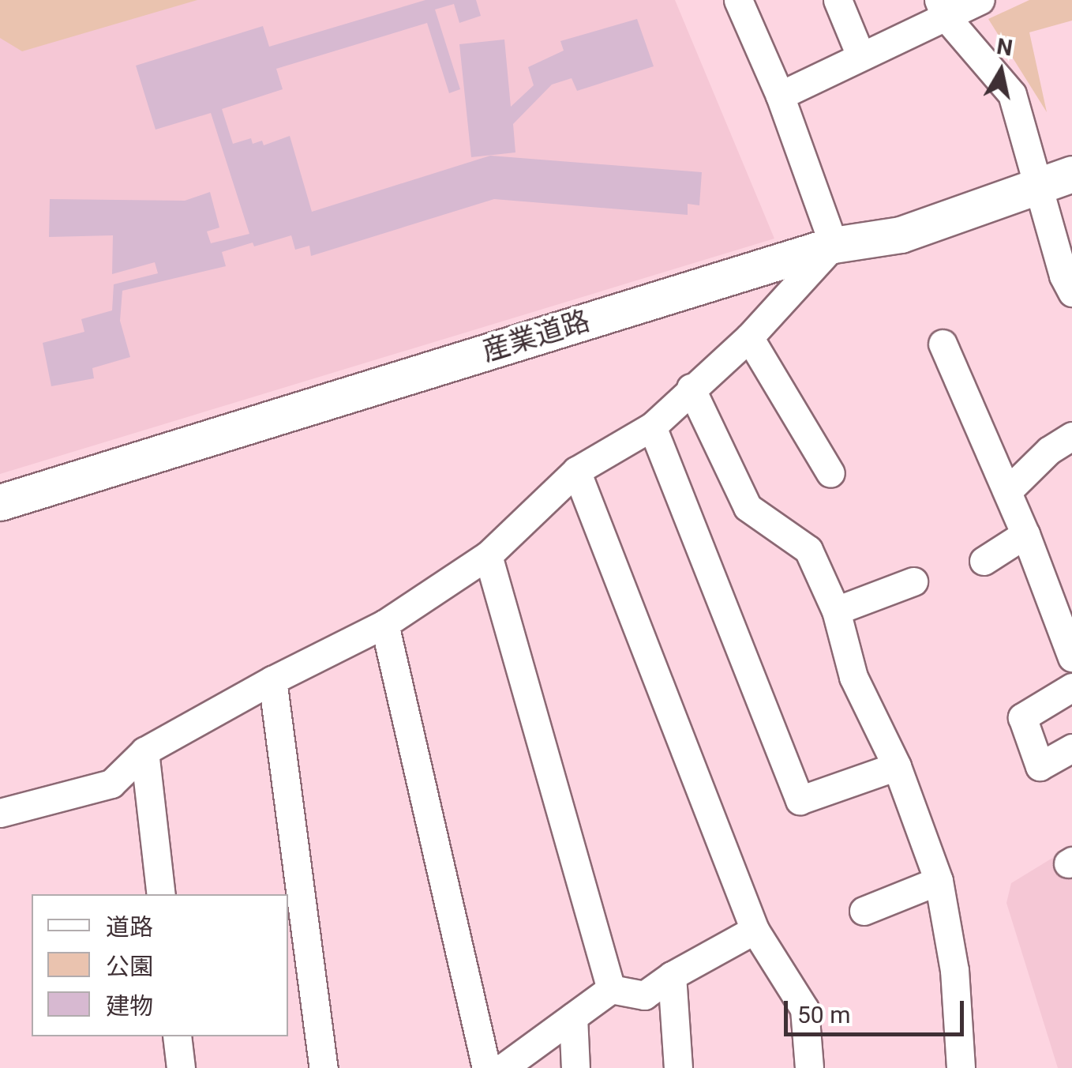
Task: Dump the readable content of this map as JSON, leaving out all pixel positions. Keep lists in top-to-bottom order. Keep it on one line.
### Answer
{"streets":{"street":["産業道路"]},"legend":["道路","公園","建物"],"scale_bar":"50 m","north":"top"}
